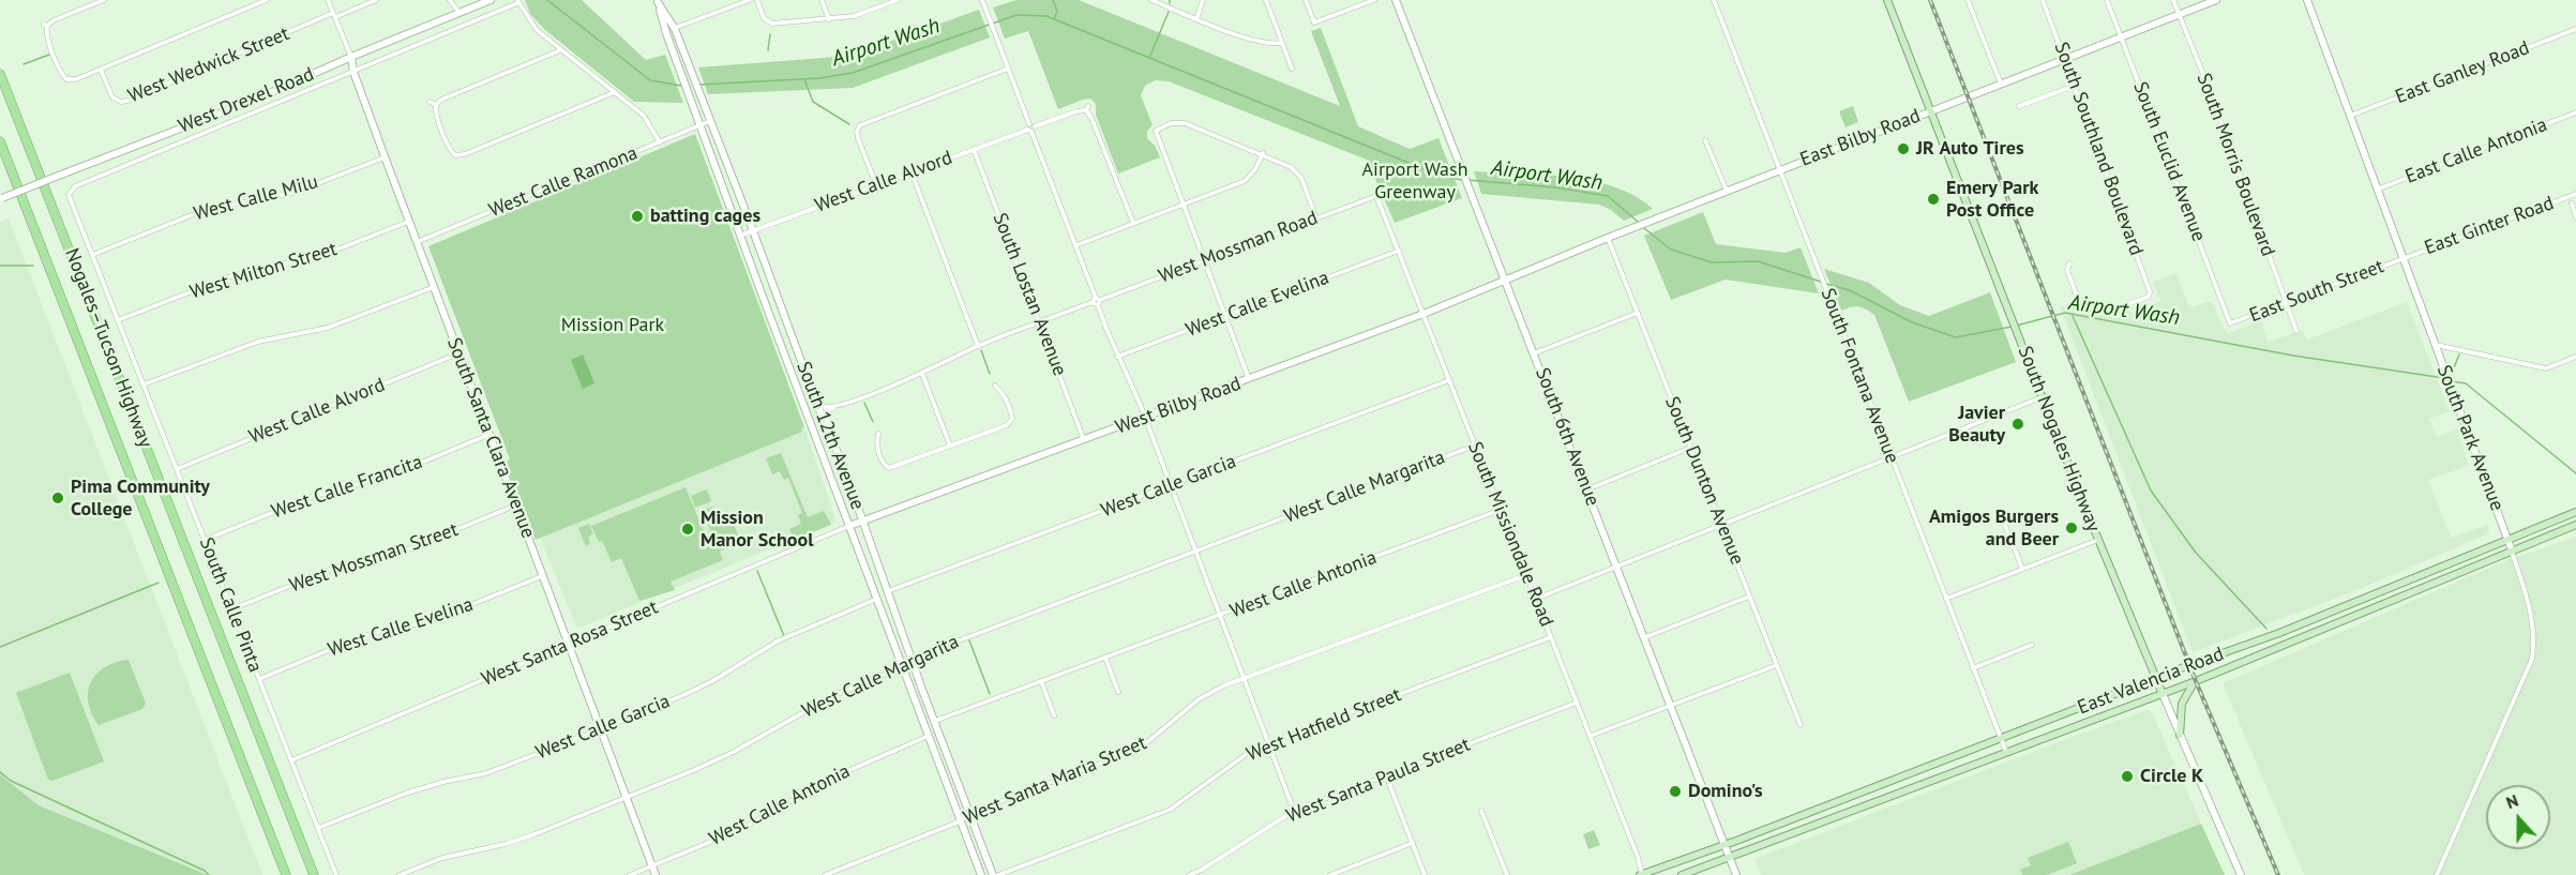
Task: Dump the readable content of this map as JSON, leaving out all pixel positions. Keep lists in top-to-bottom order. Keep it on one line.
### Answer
{"streets":{"highway":["Nogales–Tucson Highway"],"main road":["South Nogales Highway","East Valencia Road"],"street":["West Wedwick Street","East Ganley Road","West Drexel Road","East Bilby Road","South Southland Boulevard","East Calle Antonia","South Euclid Avenue","South Morris Boulevard","West Calle Ramona","West Calle Alvord","West Calle Milu","East Ginter Road","West Mossman Road","West Milton Street","East South Street","South Lostan Avenue","West Calle Evelina","South Fontana Avenue","West Bilby Road","South 12th Avenue","South 6th Avenue","South Santa Clara Avenue","South Park Avenue","South Dunton Avenue","West Calle Garcia","West Calle Francita","West Calle Margarita","South Missiondale Road","West Mossman Street","West Calle Antonia","South Calle Pinta","West Santa Rosa Street","West Hatfield Street","West Santa Maria Street","West Santa Paula Street"]},"crossings":[["West Wedwick Street","South Santa Clara Avenue"],["East Ganley Road","South Park Avenue"],["West Drexel Road","South Santa Clara Avenue"],["West Drexel Road","South Calle Pinta"],["East Bilby Road","South Southland Boulevard"],["East Bilby Road","South Euclid Avenue"],["East Bilby Road","South Morris Boulevard"],["East Bilby Road","South Fontana Avenue"],["East Bilby Road","West Bilby Road"],["East Bilby Road","South 6th Avenue"],["East Bilby Road","South Nogales Highway"],["East Bilby Road","South Dunton Avenue"],["East Calle Antonia","South Park Avenue"],["South Euclid Avenue","East South Street"],["South Morris Boulevard","East South Street"],["West Calle Ramona","South 12th Avenue"],["West Calle Ramona","South Santa Clara Avenue"],["West Calle Alvord","South Lostan Avenue"],["West Calle Alvord","South 12th Avenue"],["West Calle Alvord","South Santa Clara Avenue"],["West Calle Alvord","South Calle Pinta"],["West Calle Milu","South Santa Clara Avenue"],["West Calle Milu","South Calle Pinta"],["East Ginter Road","East South Street"],["East Ginter Road","South Park Avenue"],["West Mossman Road","South Lostan Avenue"],["West Mossman Road","South Missiondale Road"],["West Milton Street","South Santa Clara Avenue"],["West Milton Street","South Calle Pinta"],["East South Street","South Park Avenue"],["South Lostan Avenue","West Bilby Road"],["West Calle Evelina","South Santa Clara Avenue"],["West Calle Evelina","South Missiondale Road"],["West Calle Evelina","South Calle Pinta"],["South Fontana Avenue","East Valencia Road"],["West Bilby Road","South 12th Avenue"],["West Bilby Road","South 6th Avenue"],["West Bilby Road","South Missiondale Road"],["West Bilby Road","West Santa Rosa Street"],["South 12th Avenue","West Calle Garcia"],["South 12th Avenue","West Calle Margarita"],["South 12th Avenue","West Calle Antonia"],["South 12th Avenue","West Santa Rosa Street"],["South 12th Avenue","West Santa Maria Street"],["South 6th Avenue","East Valencia Road"],["South Santa Clara Avenue","West Calle Garcia"],["South Santa Clara Avenue","West Calle Francita"],["South Santa Clara Avenue","West Calle Margarita"],["South Santa Clara Avenue","West Mossman Street"],["South Santa Clara Avenue","West Calle Antonia"],["South Santa Clara Avenue","West Santa Rosa Street"],["South Park Avenue","East Valencia Road"],["South Nogales Highway","East Valencia Road"],["West Calle Garcia","South Missiondale Road"],["West Calle Garcia","South Calle Pinta"],["West Calle Francita","South Calle Pinta"],["West Calle Margarita","South Missiondale Road"],["South Missiondale Road","West Calle Antonia"],["South Missiondale Road","East Valencia Road"],["South Missiondale Road","West Hatfield Street"],["South Missiondale Road","West Santa Maria Street"],["South Missiondale Road","West Santa Paula Street"],["West Mossman Street","South Calle Pinta"],["South Calle Pinta","West Santa Rosa Street"]],"water":["Airport Wash"],"parks":["Airport Wash Greenway","Mission Park"],"places":["JR Auto Tires","Emery Park Post Office","batting cages","Javier Beauty","Pima Community College","Amigos Burgers and Beer","Mission Manor School","Circle K","Domino's"],"north":"top"}
